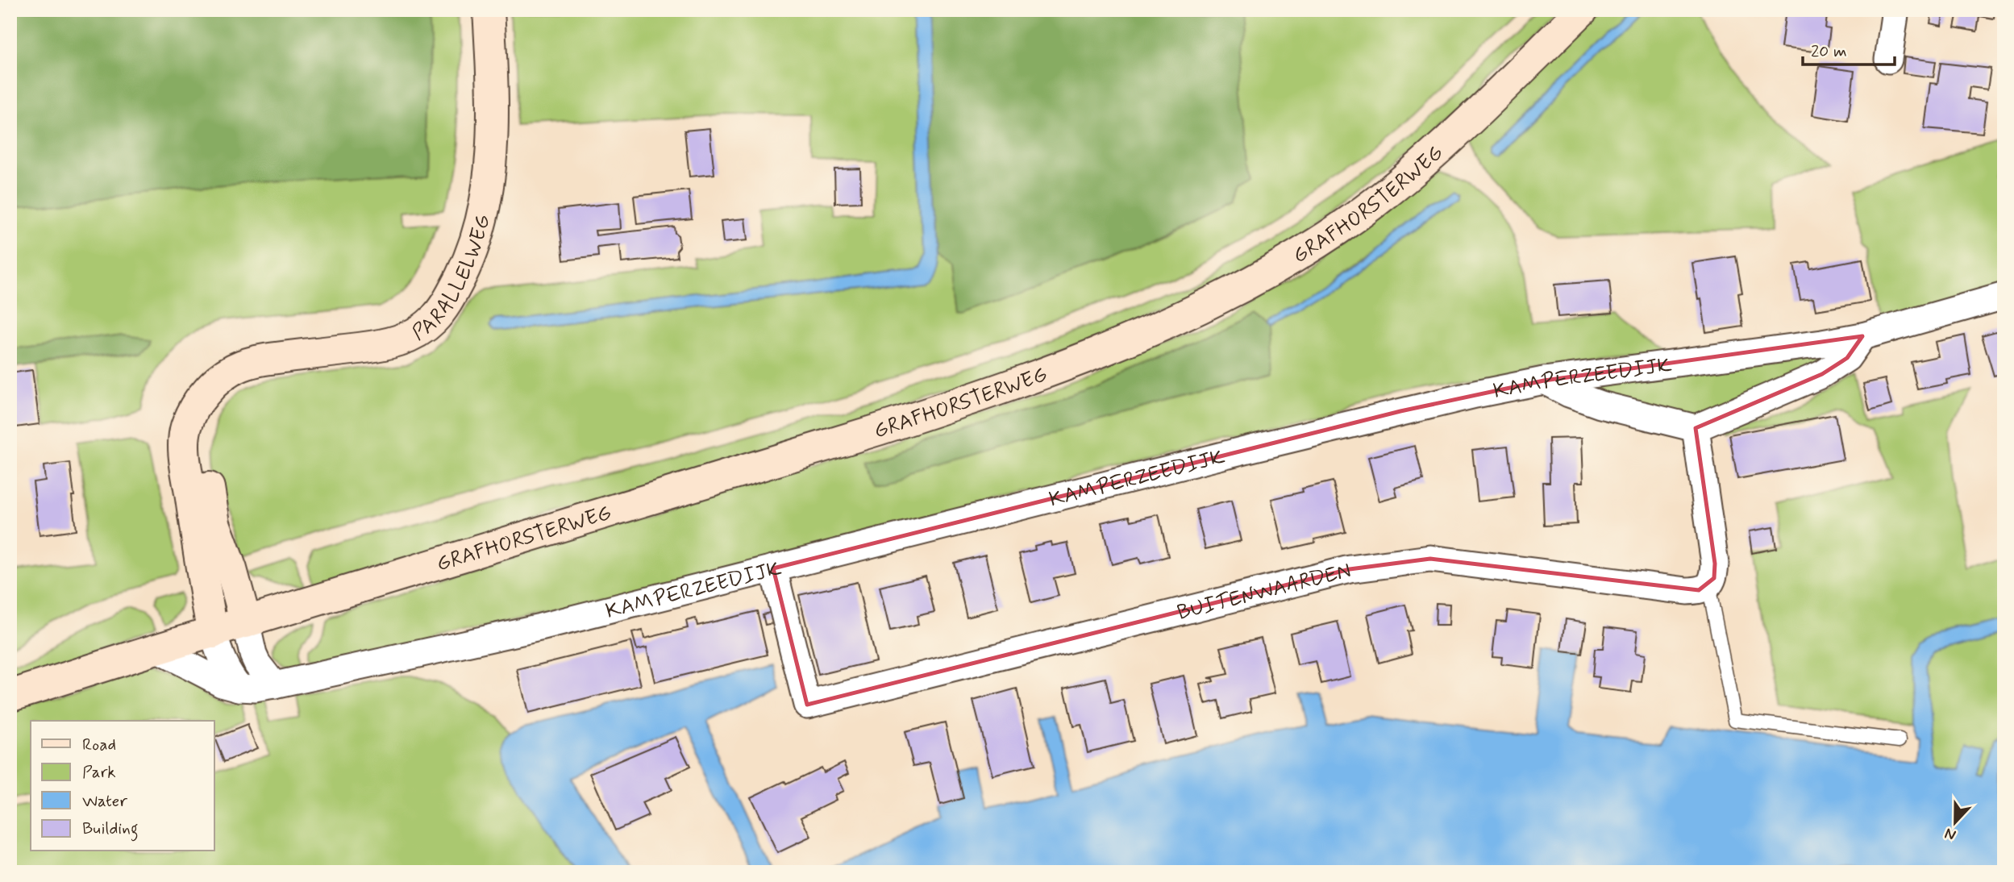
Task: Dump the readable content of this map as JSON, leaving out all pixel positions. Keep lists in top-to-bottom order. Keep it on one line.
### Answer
{"streets":{"main road":["GRAFHORSTERWEG","PARALLELWEG"],"street":["KAMPERZEEDIJK","BUITENWAARDEN"]},"crossings":[["KAMPERZEEDIJK","BUITENWAARDEN"]],"legend":["Road","Park","Water","Building"],"scale_bar":"20 m","north":"bottom"}
